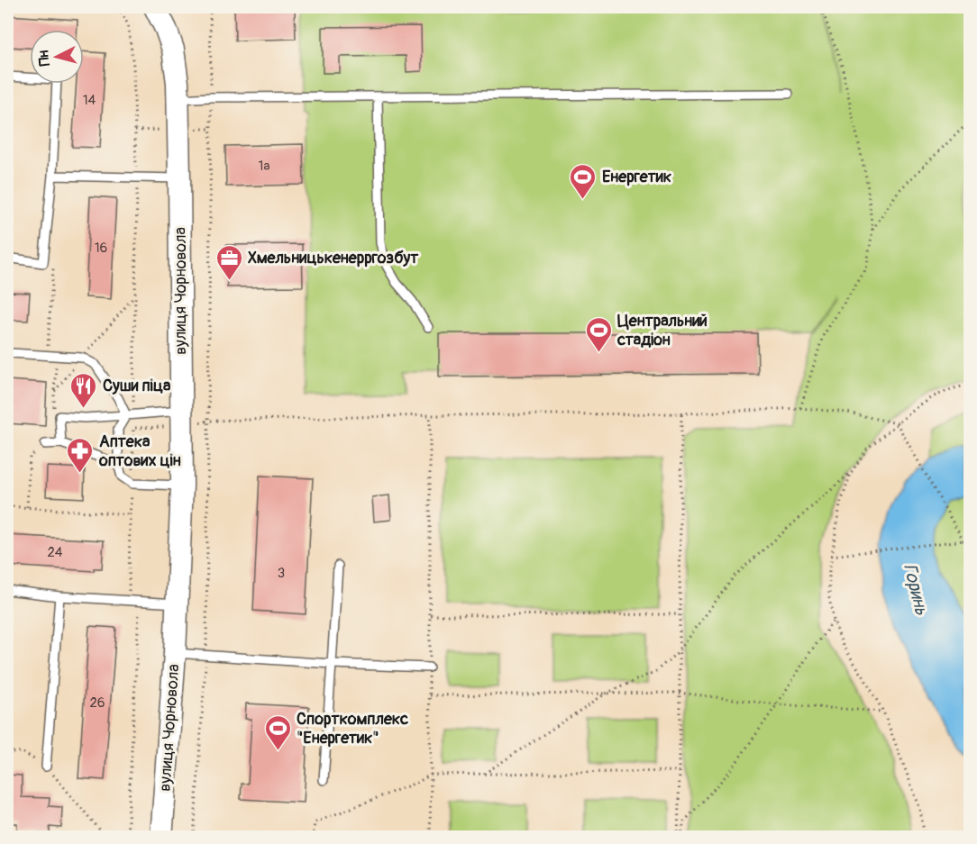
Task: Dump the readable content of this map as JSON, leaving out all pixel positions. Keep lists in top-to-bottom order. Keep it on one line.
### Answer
{"streets":{"street":["вулиця Чорновола"]},"water":["Горинь"],"places":{"sports":["Енергетик","Центральний стадіон","Спорткомплекс \"Енергетик\""],"office":["Хмельницькенерргозбут"],"restaurant":["Суши піца"],"pharmacy":["Аптека оптових цін"]},"house_numbers":["14","1а","16","24","3","26"],"north":"left"}
